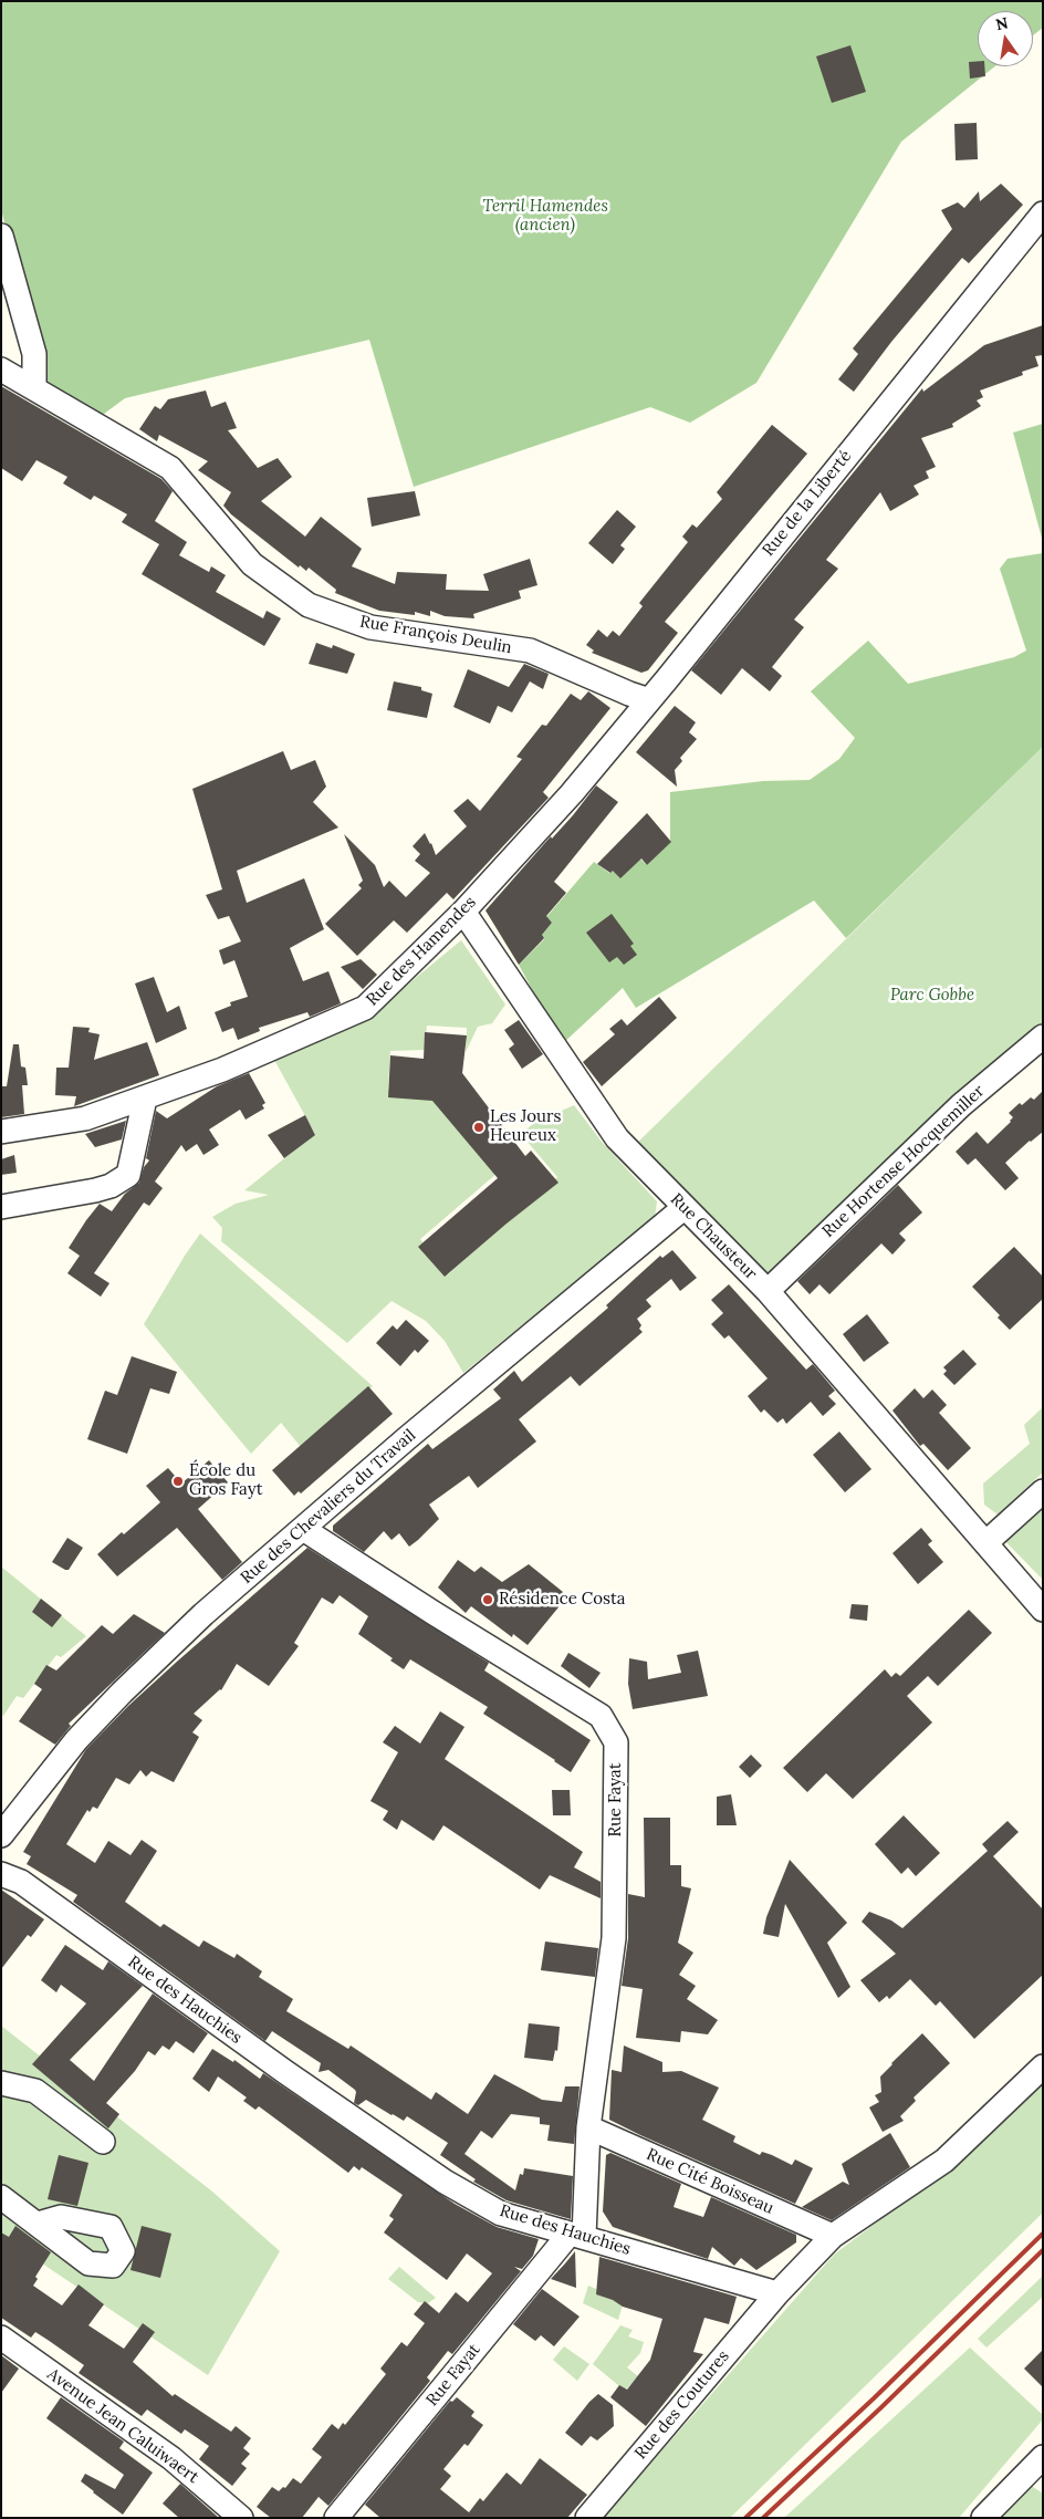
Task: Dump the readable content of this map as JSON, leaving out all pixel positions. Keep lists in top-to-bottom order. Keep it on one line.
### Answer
{"streets":{"street":["Rue de la Liberté","Rue François Deulin","Rue des Hamendes","Rue Hortense Hocquemiller","Rue Chausteur","Rue des Chevaliers du Travail","Rue Fayat","Rue des Hauchies","Rue Cité Boisseau","Rue des Coutures","Avenue Jean Caluiwaert"]},"crossings":[["Rue de la Liberté","Rue François Deulin"],["Rue de la Liberté","Rue des Hamendes"],["Rue des Hamendes","Rue Chausteur"],["Rue Hortense Hocquemiller","Rue Chausteur"],["Rue Chausteur","Rue des Chevaliers du Travail"],["Rue des Chevaliers du Travail","Rue Fayat"],["Rue Fayat","Rue des Hauchies"],["Rue Fayat","Rue Cité Boisseau"],["Rue des Hauchies","Rue des Coutures"]],"parks":["Terril Hamendes (ancien)","Parc Gobbe"],"places":["Les Jours Heureux","École du Gros Fayt","Résidence Costa"],"north":"top"}
